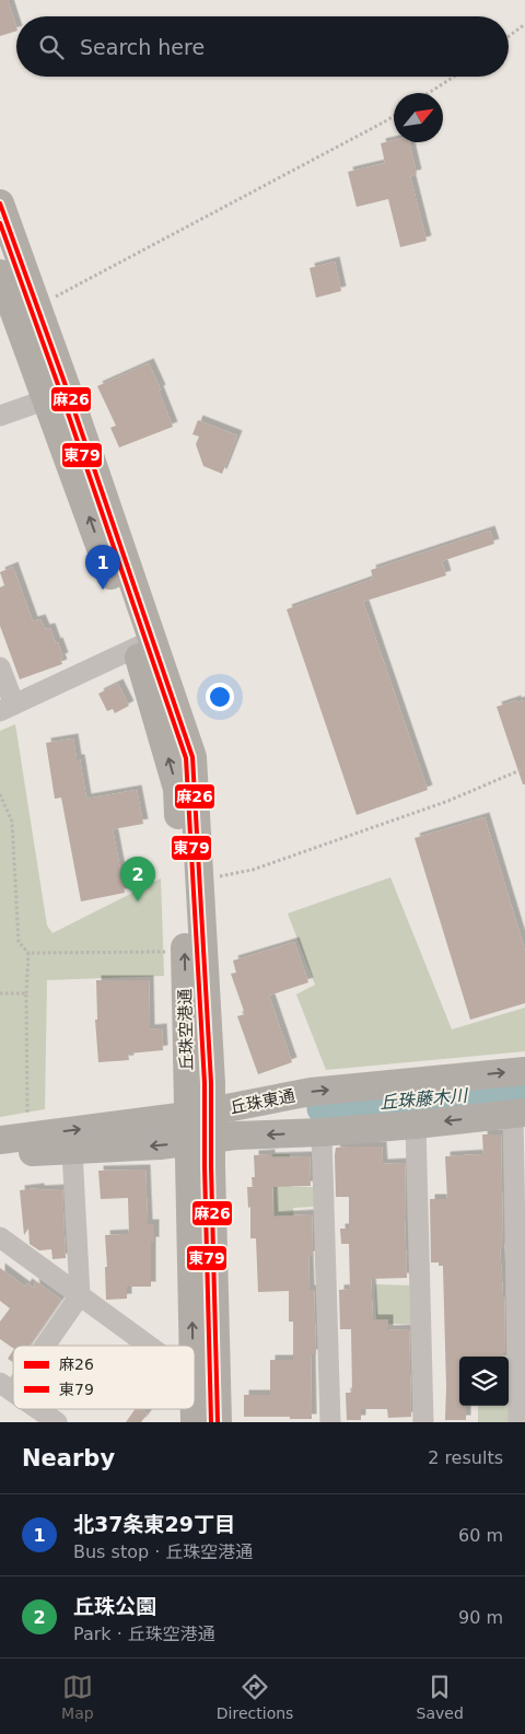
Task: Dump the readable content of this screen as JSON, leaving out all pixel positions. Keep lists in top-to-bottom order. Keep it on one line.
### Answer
{"streets":{"main road":["丘珠空港通","丘珠東通"]},"crossings":[["丘珠空港通","丘珠東通"]],"water":["丘珠藤木川"],"lines":["transit line 麻26","transit line 東79"],"legend":["麻26","東79"],"north":"top right","page":{"search":"Search here","pins":["1","2"],"heading":["Nearby","2 results"],"list":[{"mark":"1","name":"北37条東29丁目","note":"Bus stop · 丘珠空港通","value":"60 m"},{"mark":"2","name":"丘珠公園","note":"Park · 丘珠空港通","value":"90 m"}],"nav":["Map","Directions","Saved"]}}
